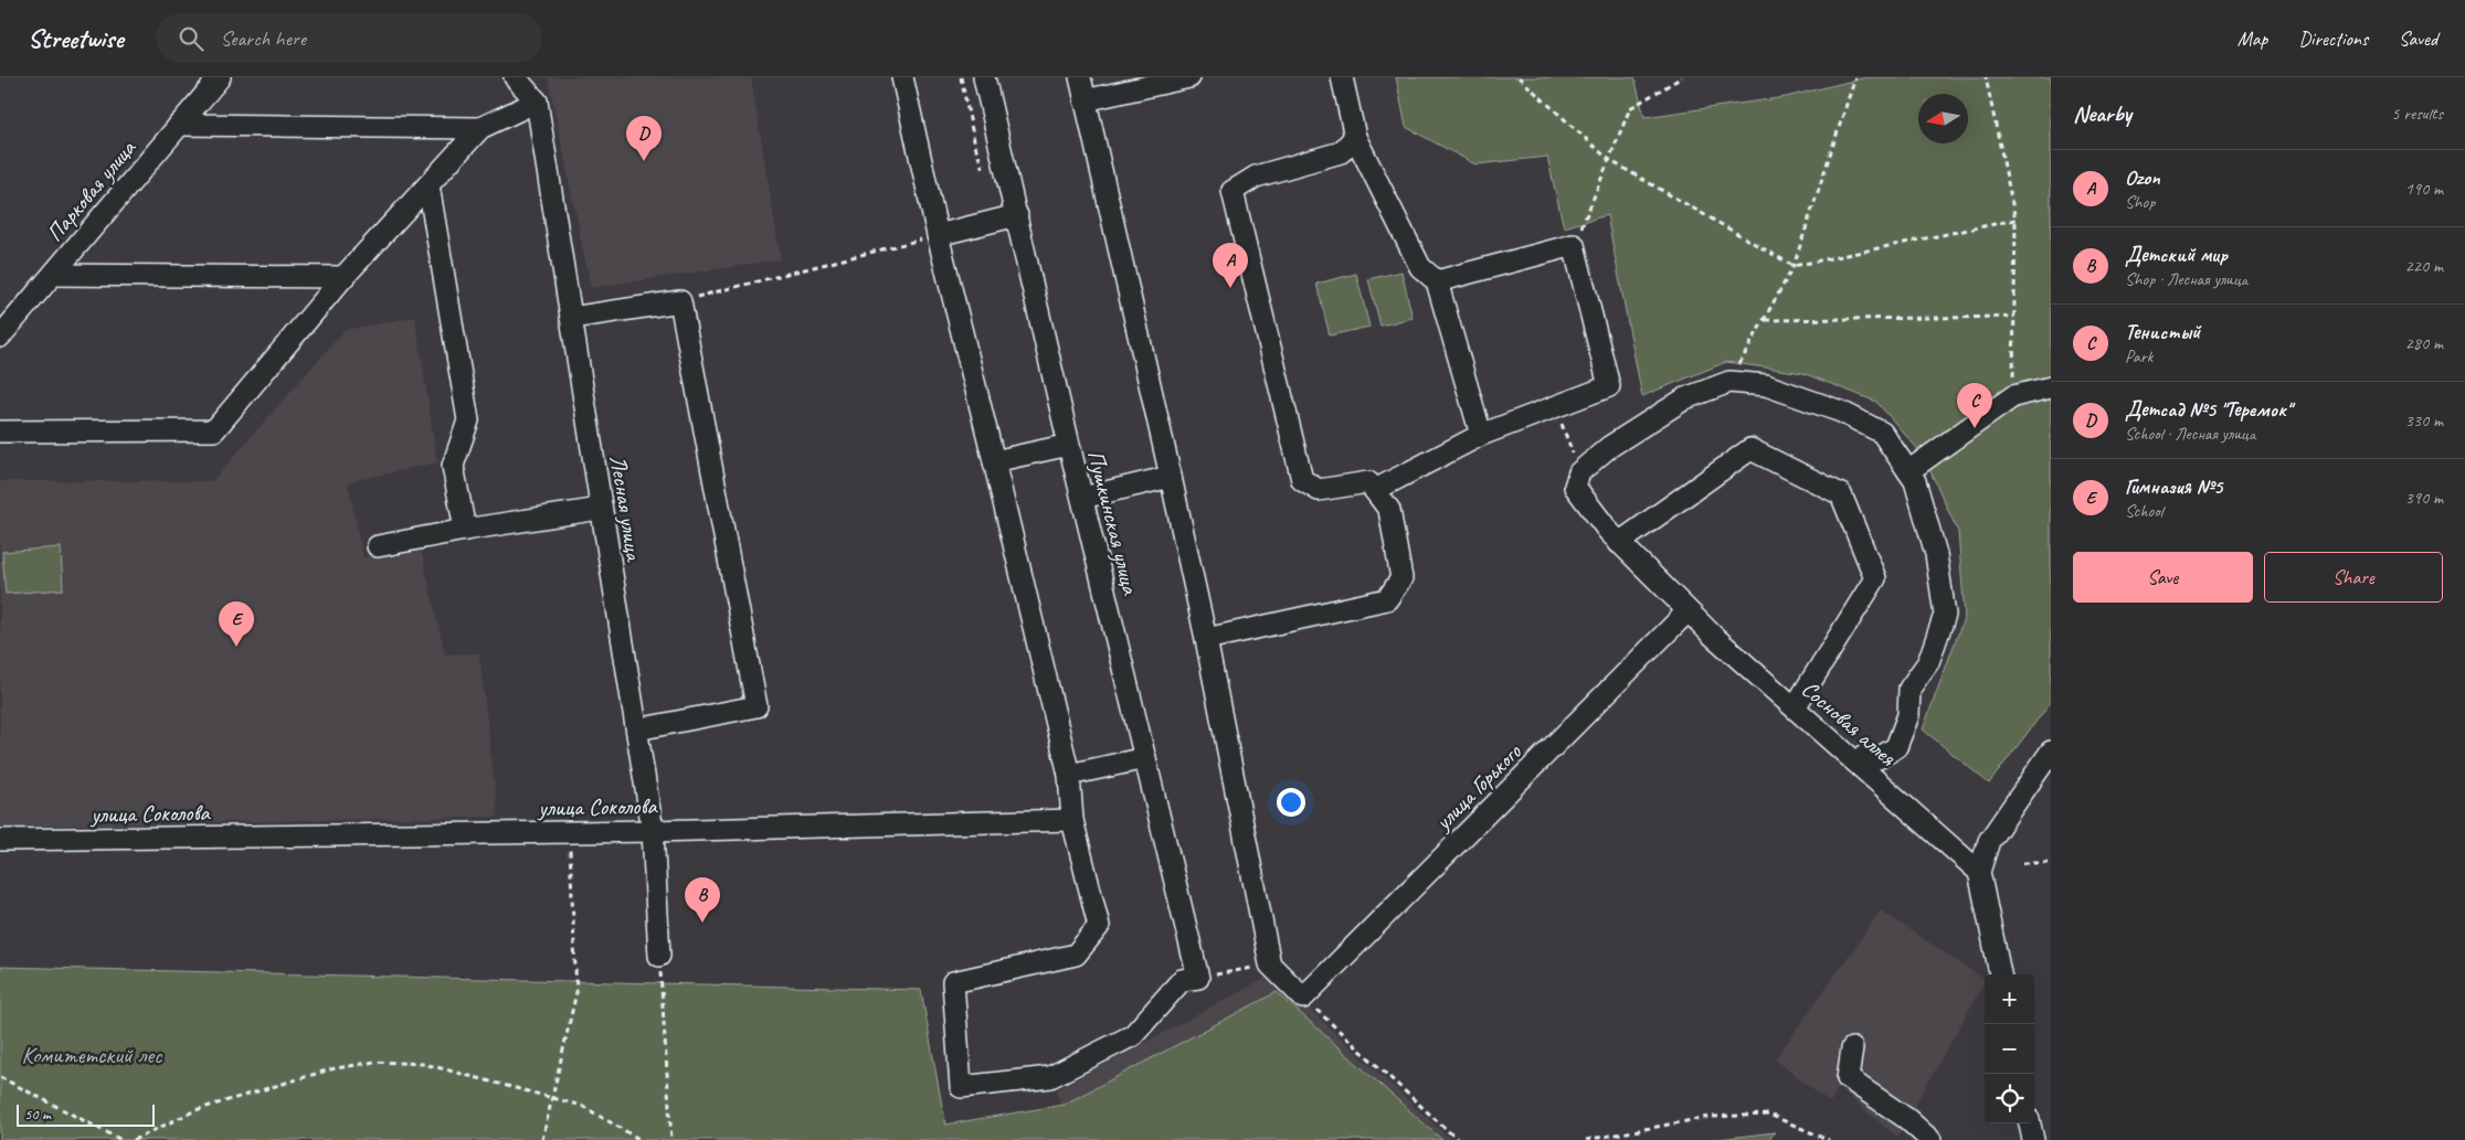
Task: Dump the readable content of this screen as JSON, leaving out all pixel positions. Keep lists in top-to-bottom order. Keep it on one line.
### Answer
{"streets":{"street":["Парковая улица","Лесная улица","Пушкинская улица","Сосновая аллея","улица Горького","улица Соколова"]},"crossings":[["Лесная улица","улица Соколова"],["Сосновая аллея","улица Горького"]],"parks":["Комитетский лес"],"scale_bar":"50 m","north":"left","page":{"header":"Streetwise","search":"Search here","nav":["Map","Directions","Saved"],"heading":["Nearby","5 results"],"pins":["D","A","C","E","B"],"list":[{"mark":"A","name":"Ozon","note":"Shop","value":"190 m"},{"mark":"B","name":"Детский мир","note":"Shop · Лесная улица","value":"220 m"},{"mark":"C","name":"Тенистый","note":"Park","value":"280 m"},{"mark":"D","name":"Детсад №5 \"Теремок\"","note":"School · Лесная улица","value":"330 m"},{"mark":"E","name":"Гимназия №5","note":"School","value":"390 m"}],"buttons":["Save","Share"],"map_buttons":["+","−"],"scale":"50 m"}}
